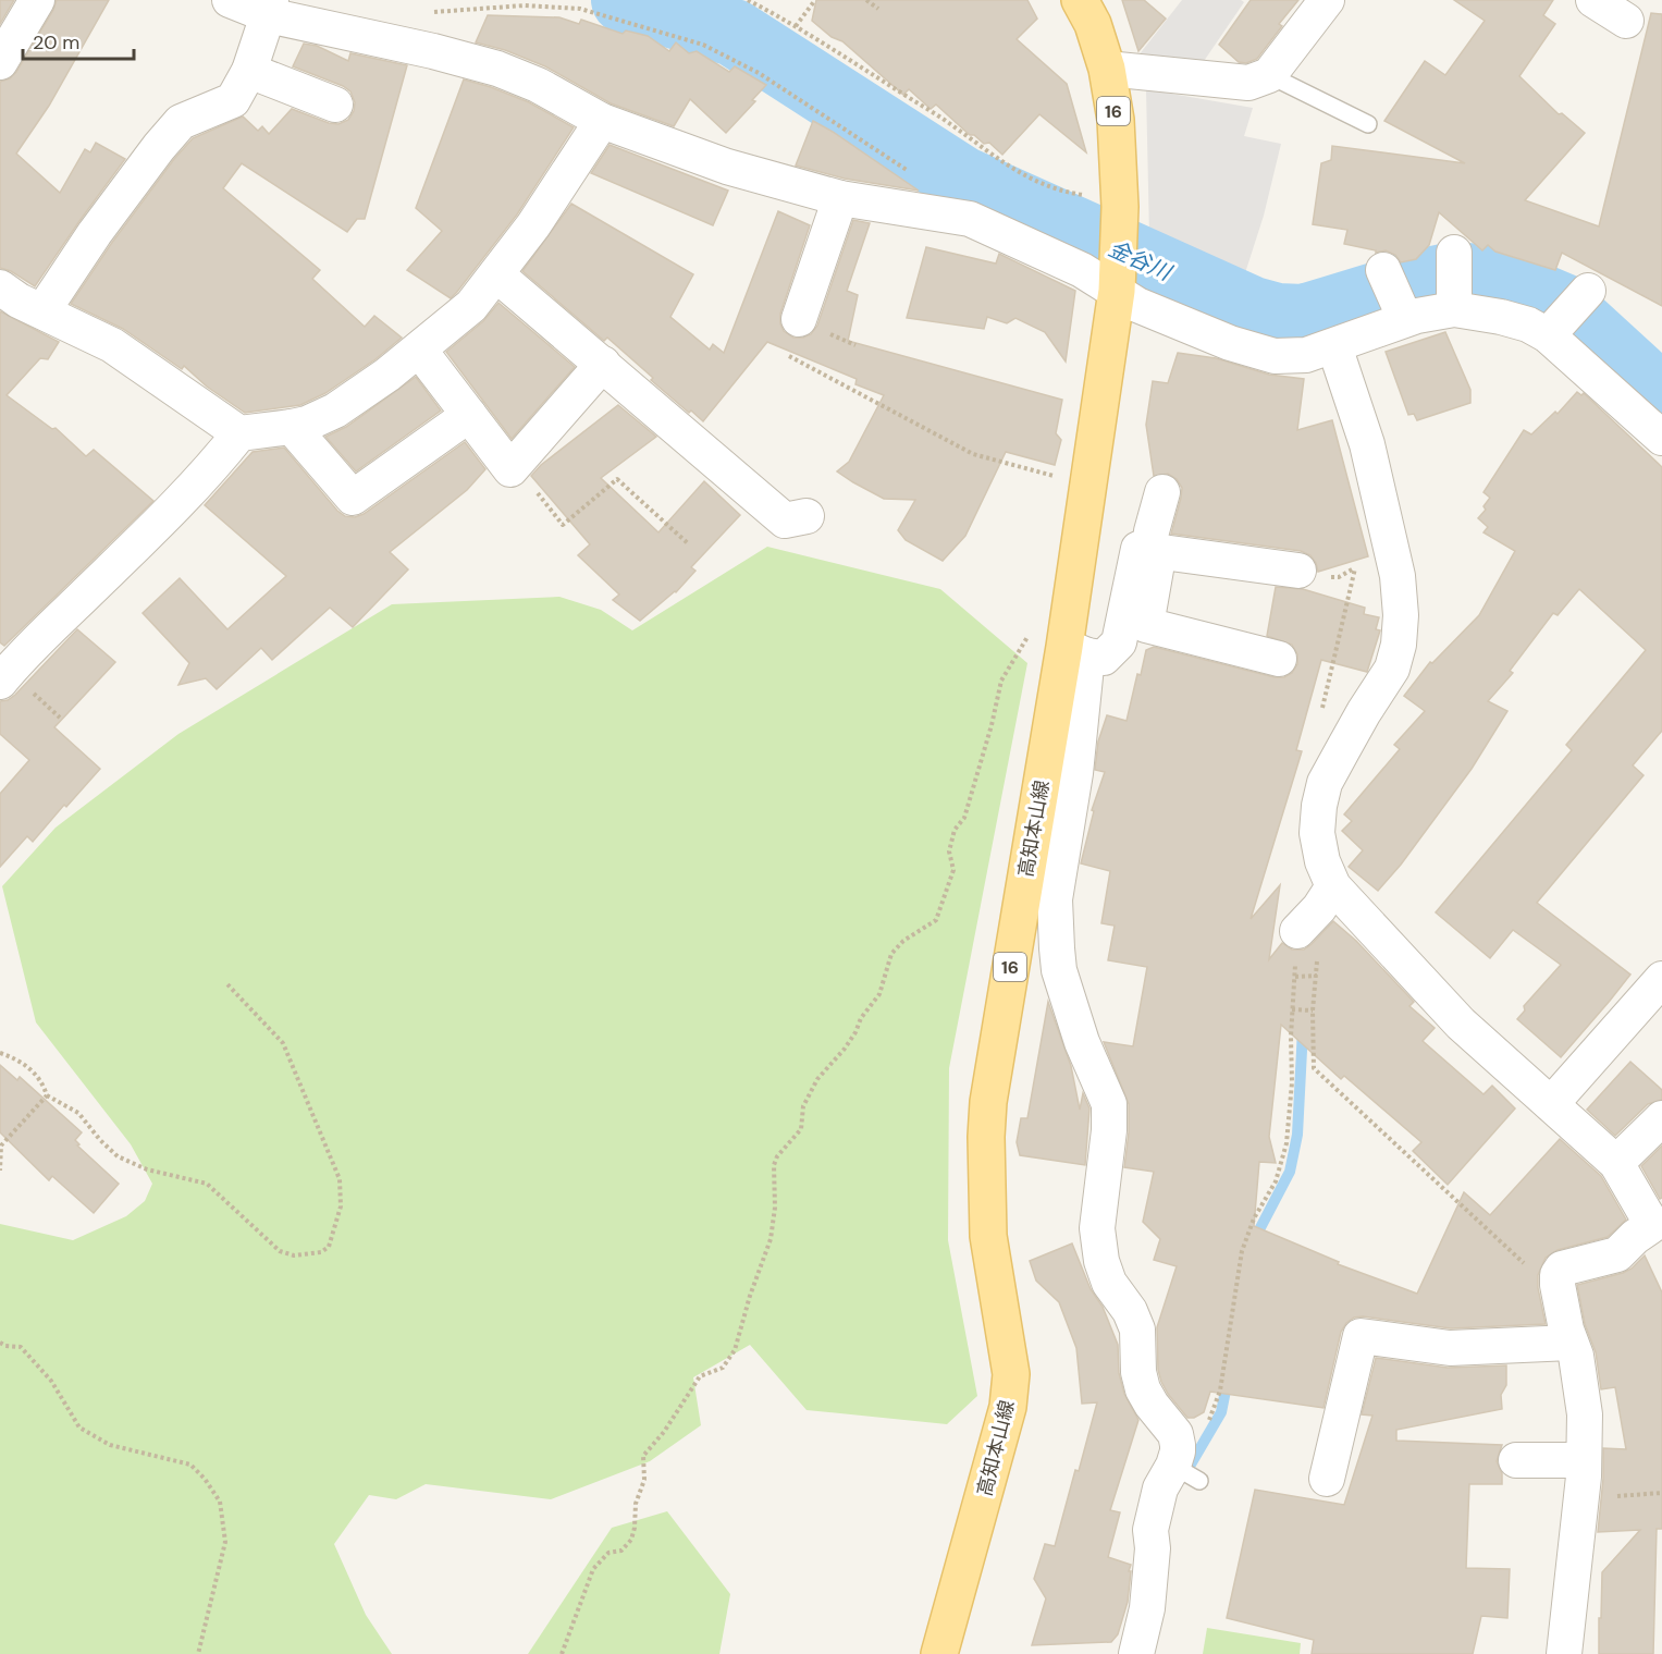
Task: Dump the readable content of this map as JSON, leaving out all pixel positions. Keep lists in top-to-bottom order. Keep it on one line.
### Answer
{"streets":{"main road":["16","高知本山線"]},"water":["金谷川"],"scale_bar":"20 m"}
